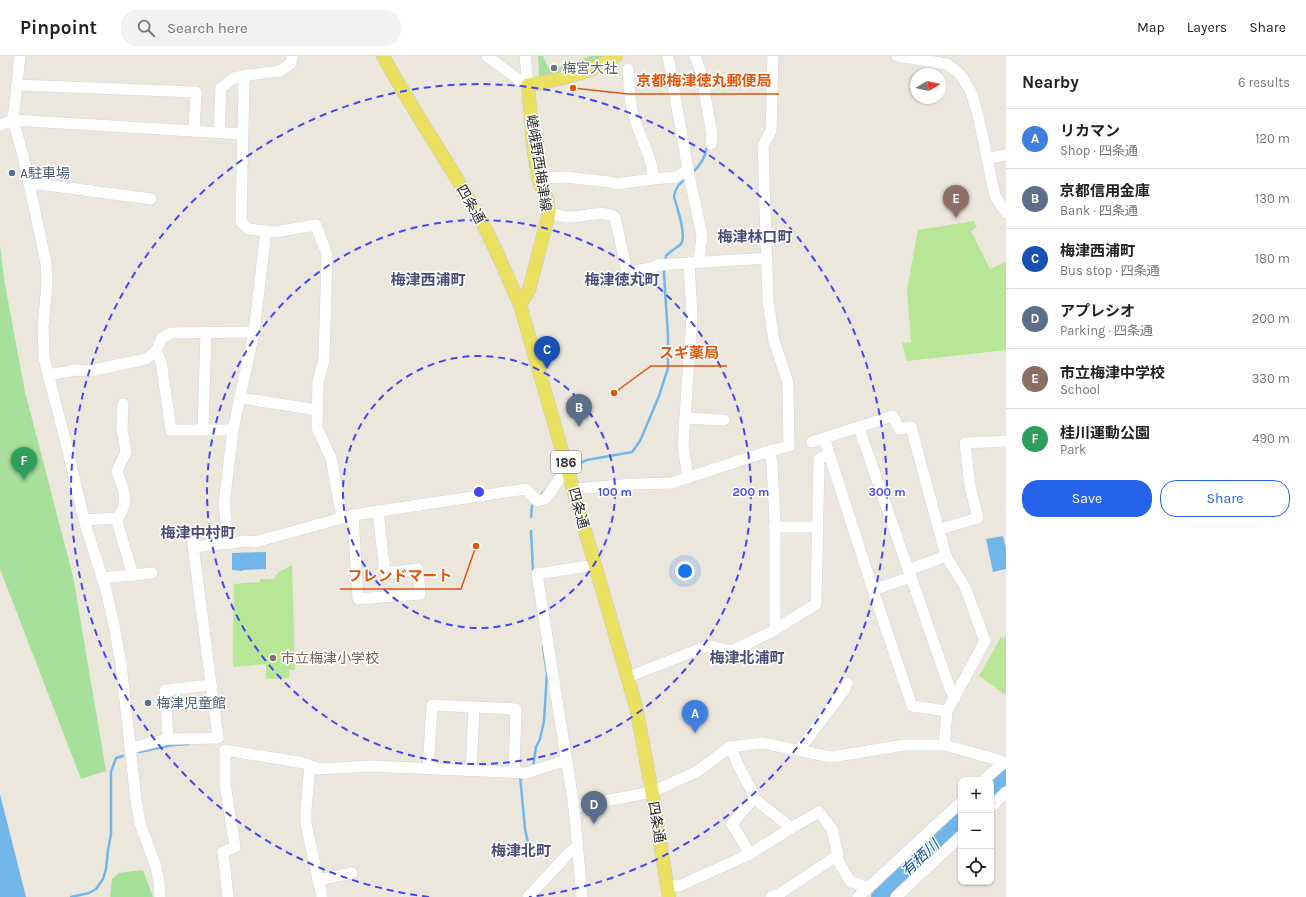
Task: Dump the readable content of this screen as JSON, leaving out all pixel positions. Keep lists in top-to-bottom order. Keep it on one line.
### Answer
{"streets":{"main road":["嵯峨野西梅津線","四条通","186"]},"crossings":[["嵯峨野西梅津線","四条通"]],"districts":["梅津林口町","梅津西浦町","梅津徳丸町","梅津中村町","梅津北浦町","梅津北町"],"water":["有栖川"],"places":["梅宮大社","京都梅津徳丸郵便局","A駐車場","スギ薬局","フレンドマート","市立梅津小学校","梅津児童館"],"north":"right","page":{"header":"Pinpoint","search":"Search here","nav":["Map","Layers","Share"],"heading":["Nearby","6 results"],"list":[{"mark":"A","name":"リカマン","note":"Shop · 四条通","value":"120 m"},{"mark":"B","name":"京都信用金庫","note":"Bank · 四条通","value":"130 m"},{"mark":"C","name":"梅津西浦町","note":"Bus stop · 四条通","value":"180 m"},{"mark":"D","name":"アプレシオ","note":"Parking · 四条通","value":"200 m"},{"mark":"E","name":"市立梅津中学校","note":"School","value":"330 m"},{"mark":"F","name":"桂川運動公園","note":"Park","value":"490 m"}],"pins":["E","C","B","F","A","D"],"buttons":["Save","Share"],"map_buttons":["+","−"]},"rings":["100 m","200 m","300 m"]}
